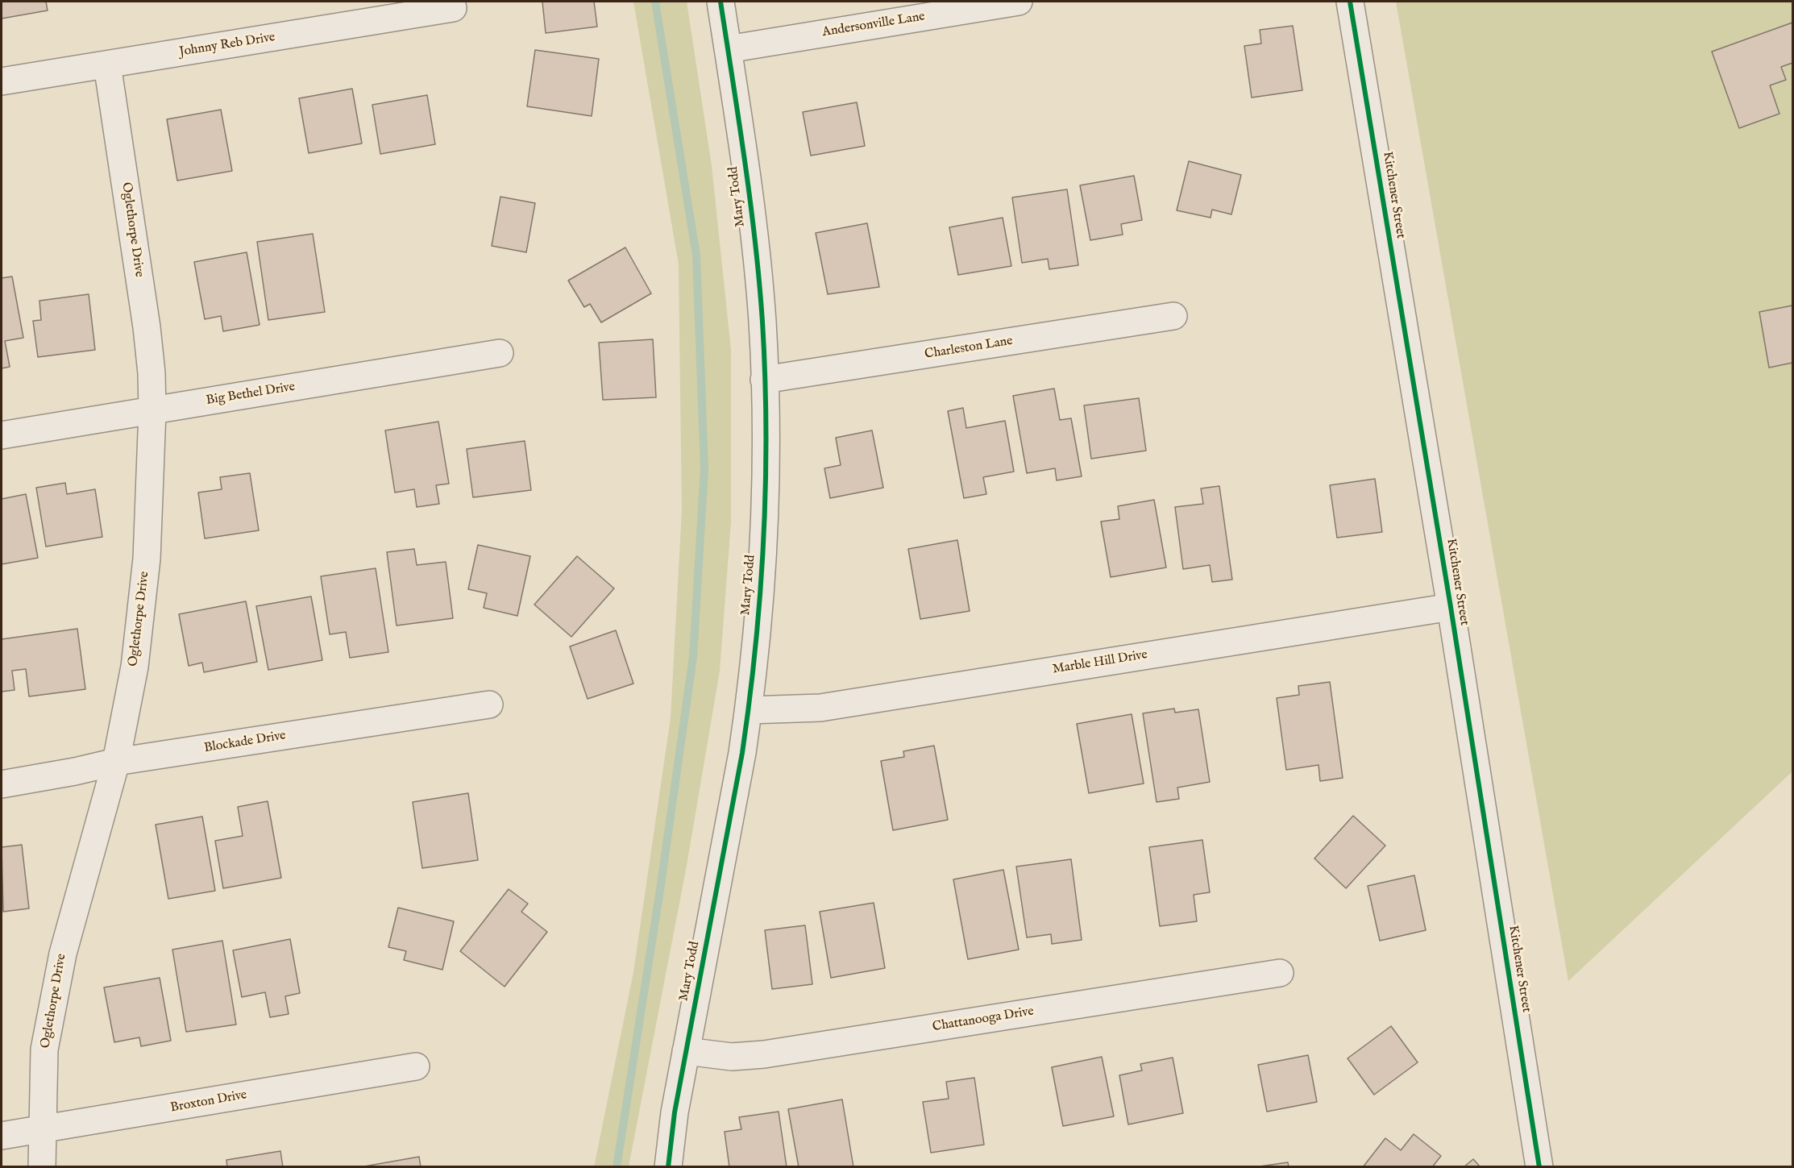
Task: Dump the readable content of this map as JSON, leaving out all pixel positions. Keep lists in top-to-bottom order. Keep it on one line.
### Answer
{"streets":{"street":["Andersonville Lane","Johnny Reb Drive","Kitchener Street","Mary Todd","Oglethorpe Drive","Charleston Lane","Big Bethel Drive","Marble Hill Drive","Blockade Drive","Chattanooga Drive","Broxton Drive"]},"crossings":[["Andersonville Lane","Mary Todd"],["Johnny Reb Drive","Oglethorpe Drive"],["Kitchener Street","Marble Hill Drive"],["Mary Todd","Charleston Lane"],["Mary Todd","Marble Hill Drive"],["Mary Todd","Chattanooga Drive"],["Oglethorpe Drive","Big Bethel Drive"],["Oglethorpe Drive","Blockade Drive"],["Oglethorpe Drive","Broxton Drive"]]}
